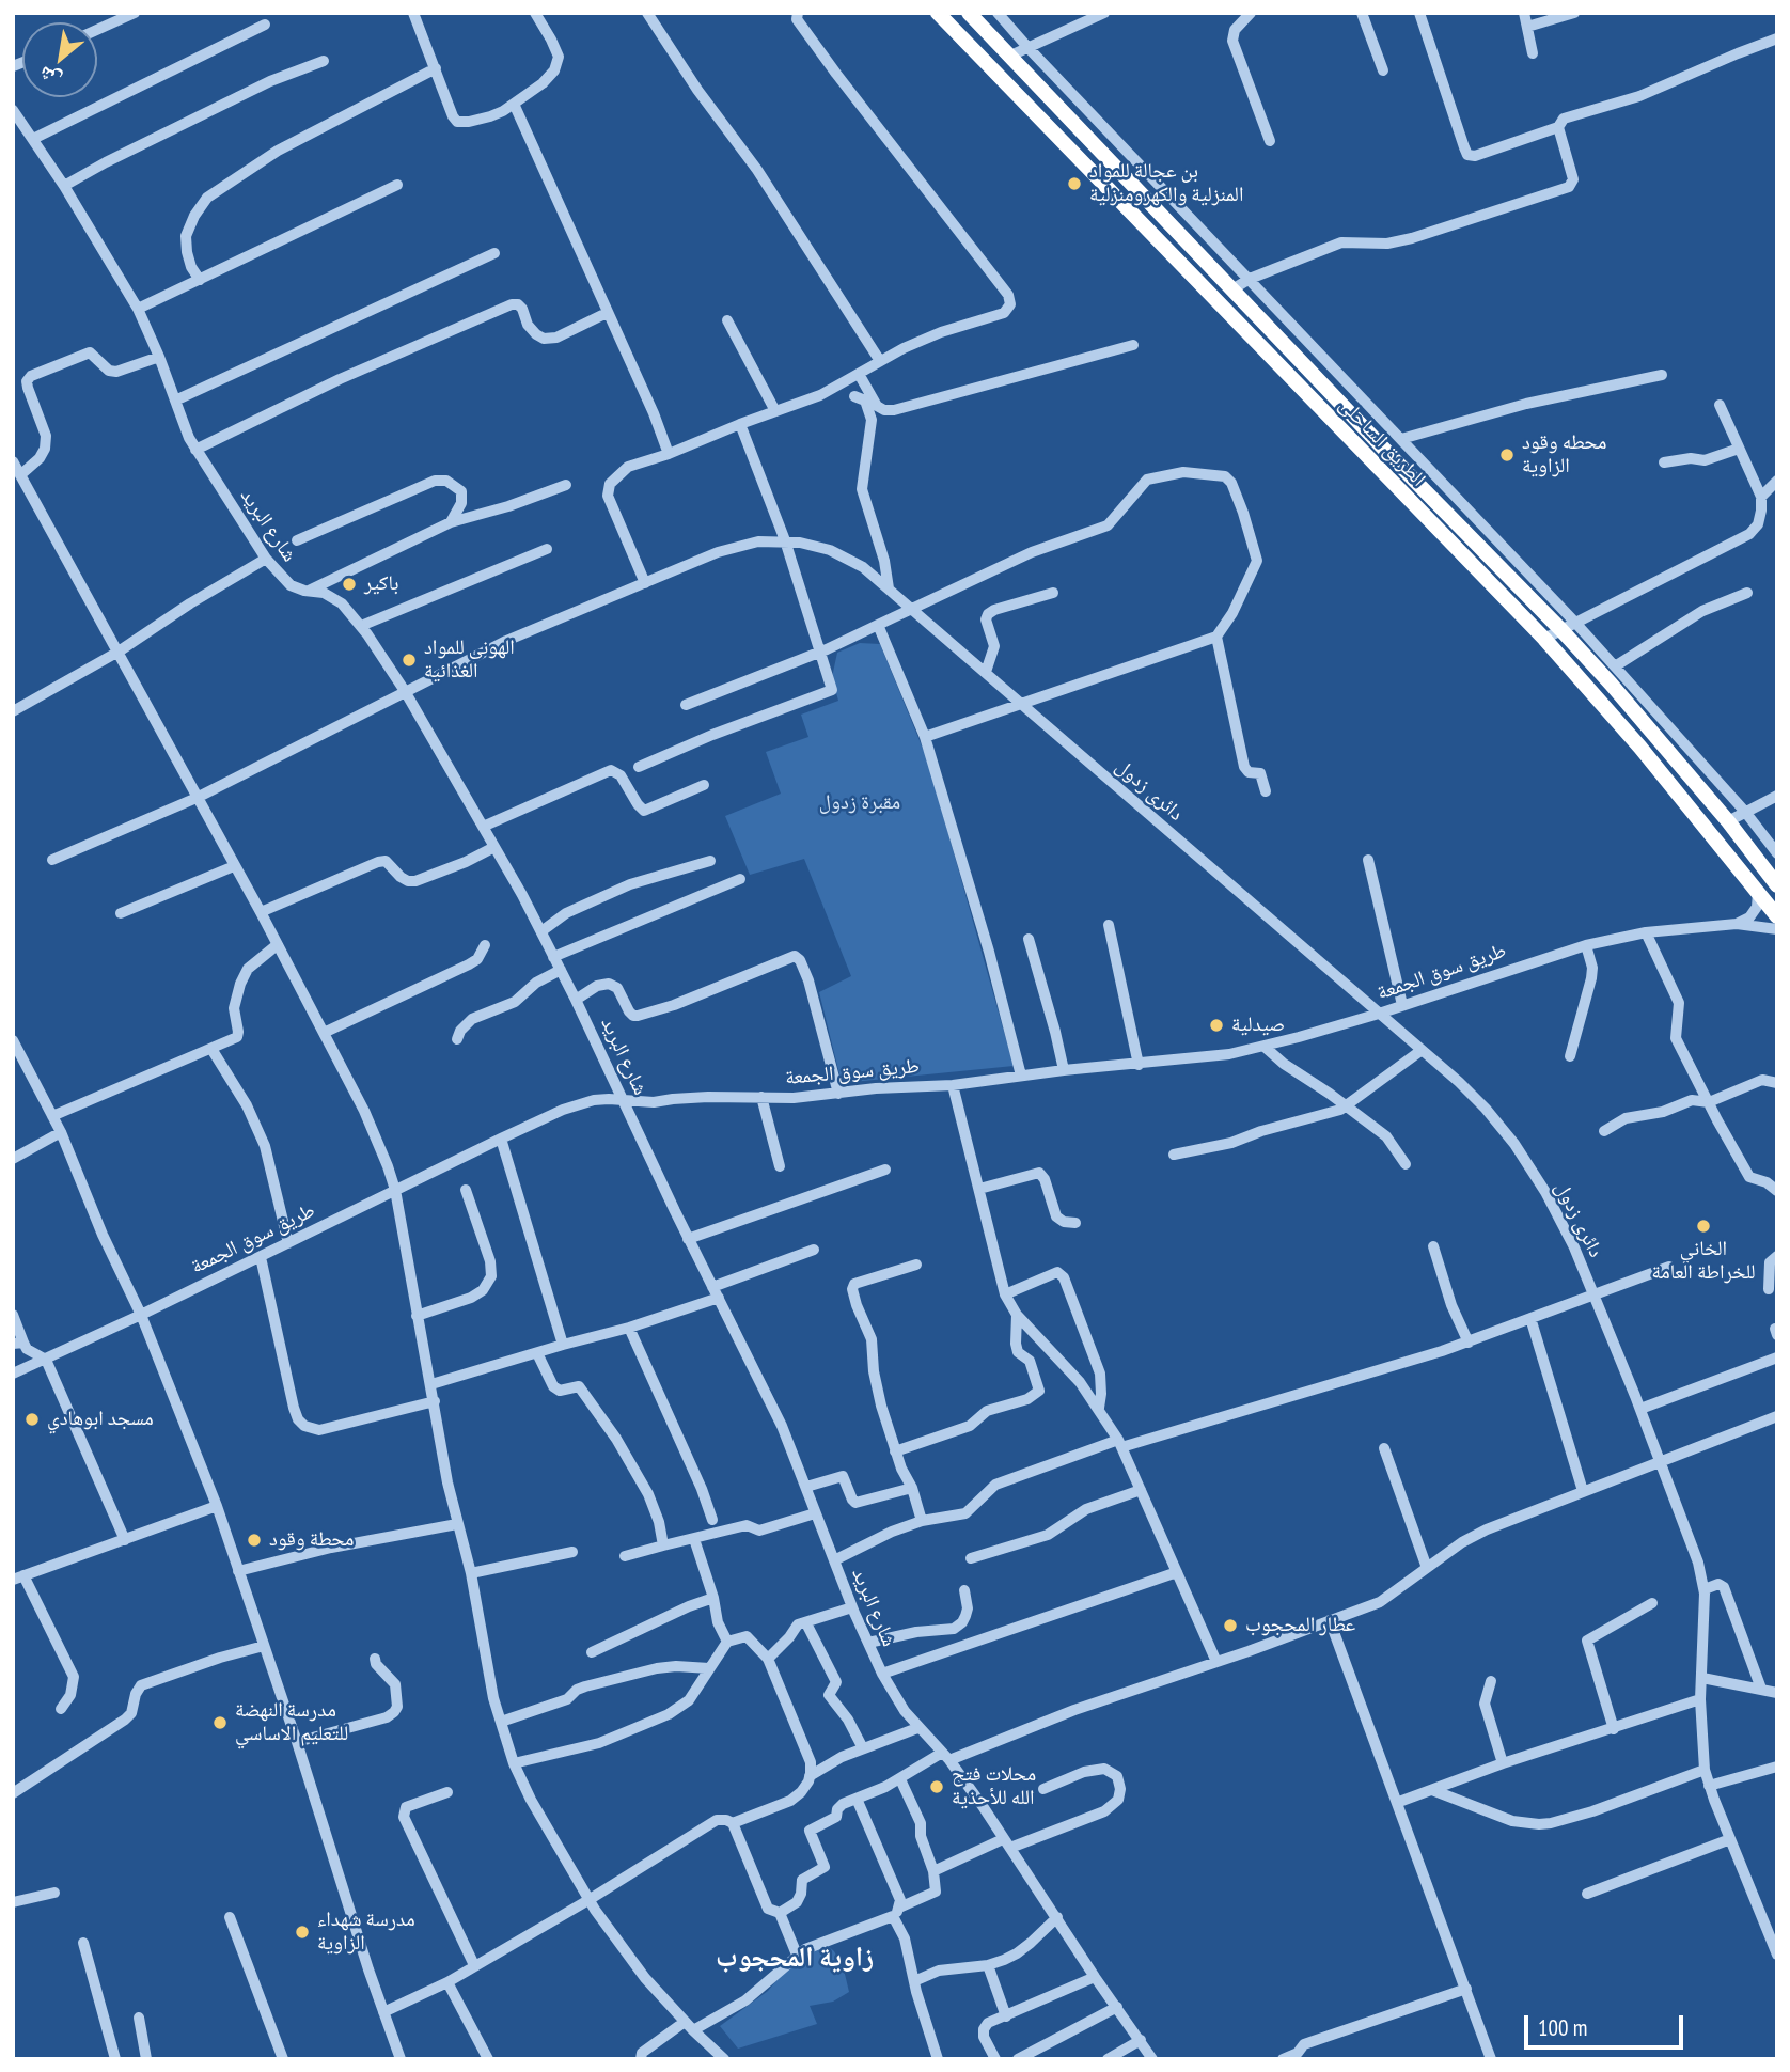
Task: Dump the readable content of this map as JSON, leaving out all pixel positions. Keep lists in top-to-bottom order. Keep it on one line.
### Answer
{"streets":{"highway":["الطريق الساحلى"],"street":["شارع البريد","دائرى زدول","طريق سوق الجمعة"]},"crossings":[["شارع البريد","دائرى زدول"],["شارع البريد","طريق سوق الجمعة"],["دائرى زدول","طريق سوق الجمعة"]],"districts":["زاوية المحجوب"],"parks":["مقبرة زدول"],"places":["بن عجالة للمواد المنزلية والكهرومنزلية","محطه وقود الزاوية","باكير","الهونى للمواد الغذائية","صيدلية","الخاني للخراطة العامة","مسجد ابوهادي","محطة وقود","عطار المحجوب","مدرسة النهضة للتعليم الاساسي","محلات فتح الله للأحذية","مدرسة شهداء الزاوية"],"scale_bar":"100 m","north":"bottom left"}
